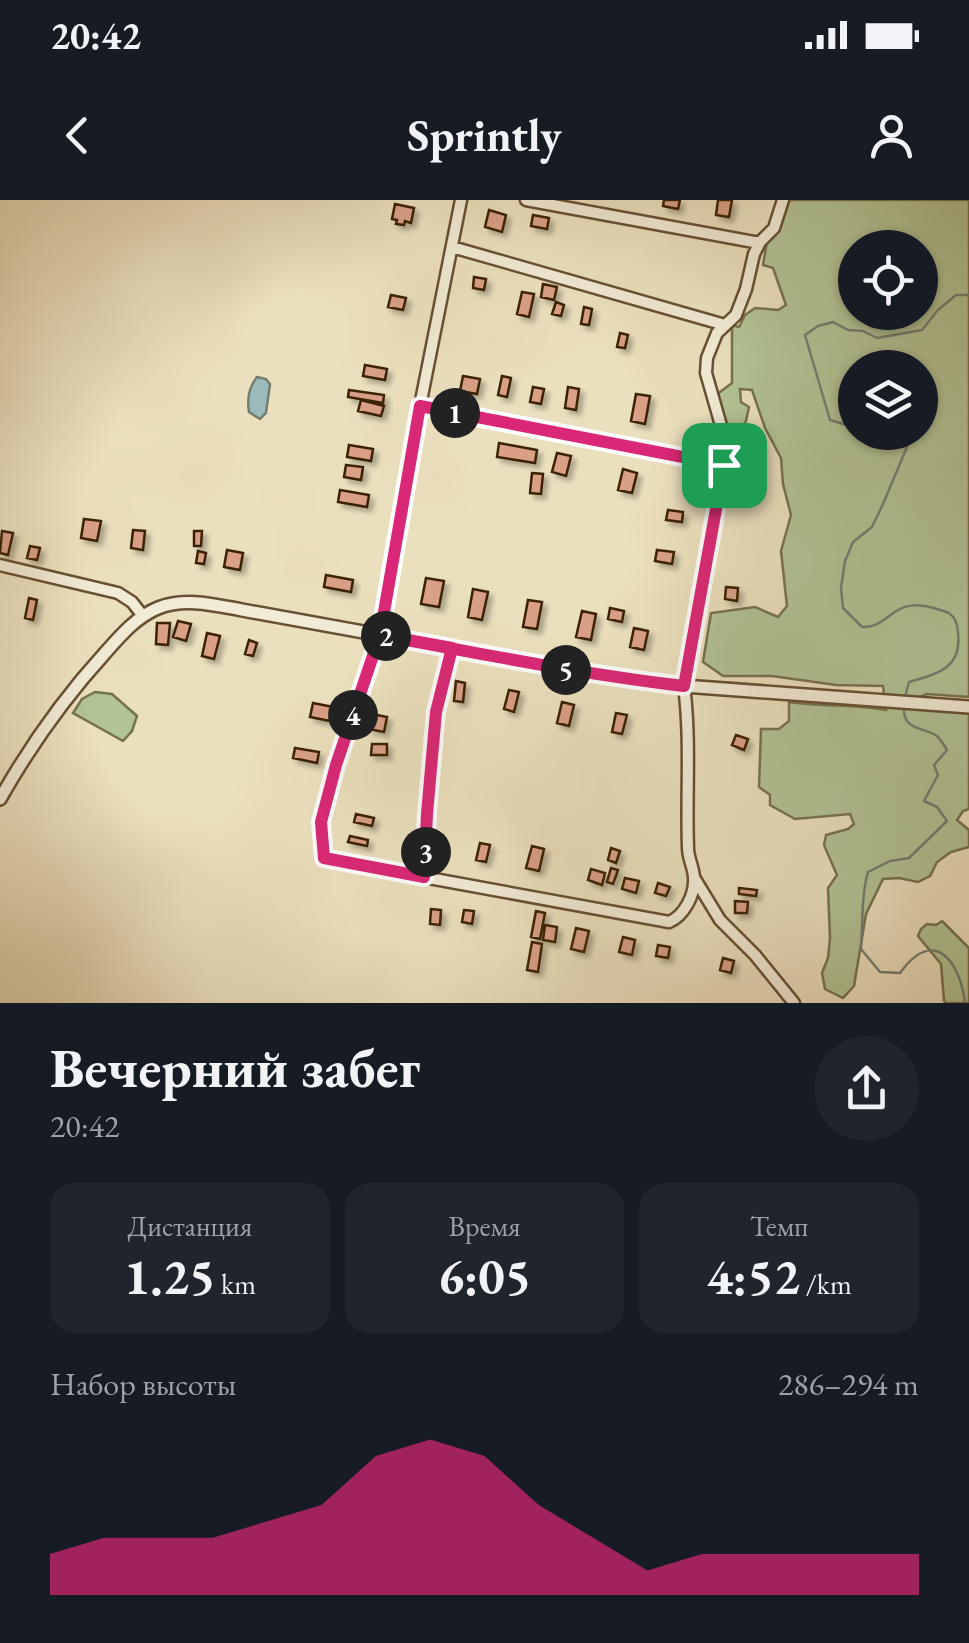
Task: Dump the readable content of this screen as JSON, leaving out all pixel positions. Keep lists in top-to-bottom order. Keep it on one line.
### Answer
{"page":{"status":"20:42","header":"Sprintly","pins":["1","2","5","4","3"],"heading":["Вечерний забег","20:42"],"stats":[["Дистанция","1.25 km"],["Время","6:05"],["Темп","4:52 /km"]],"chart":["Набор высоты","286–294 m"]}}
